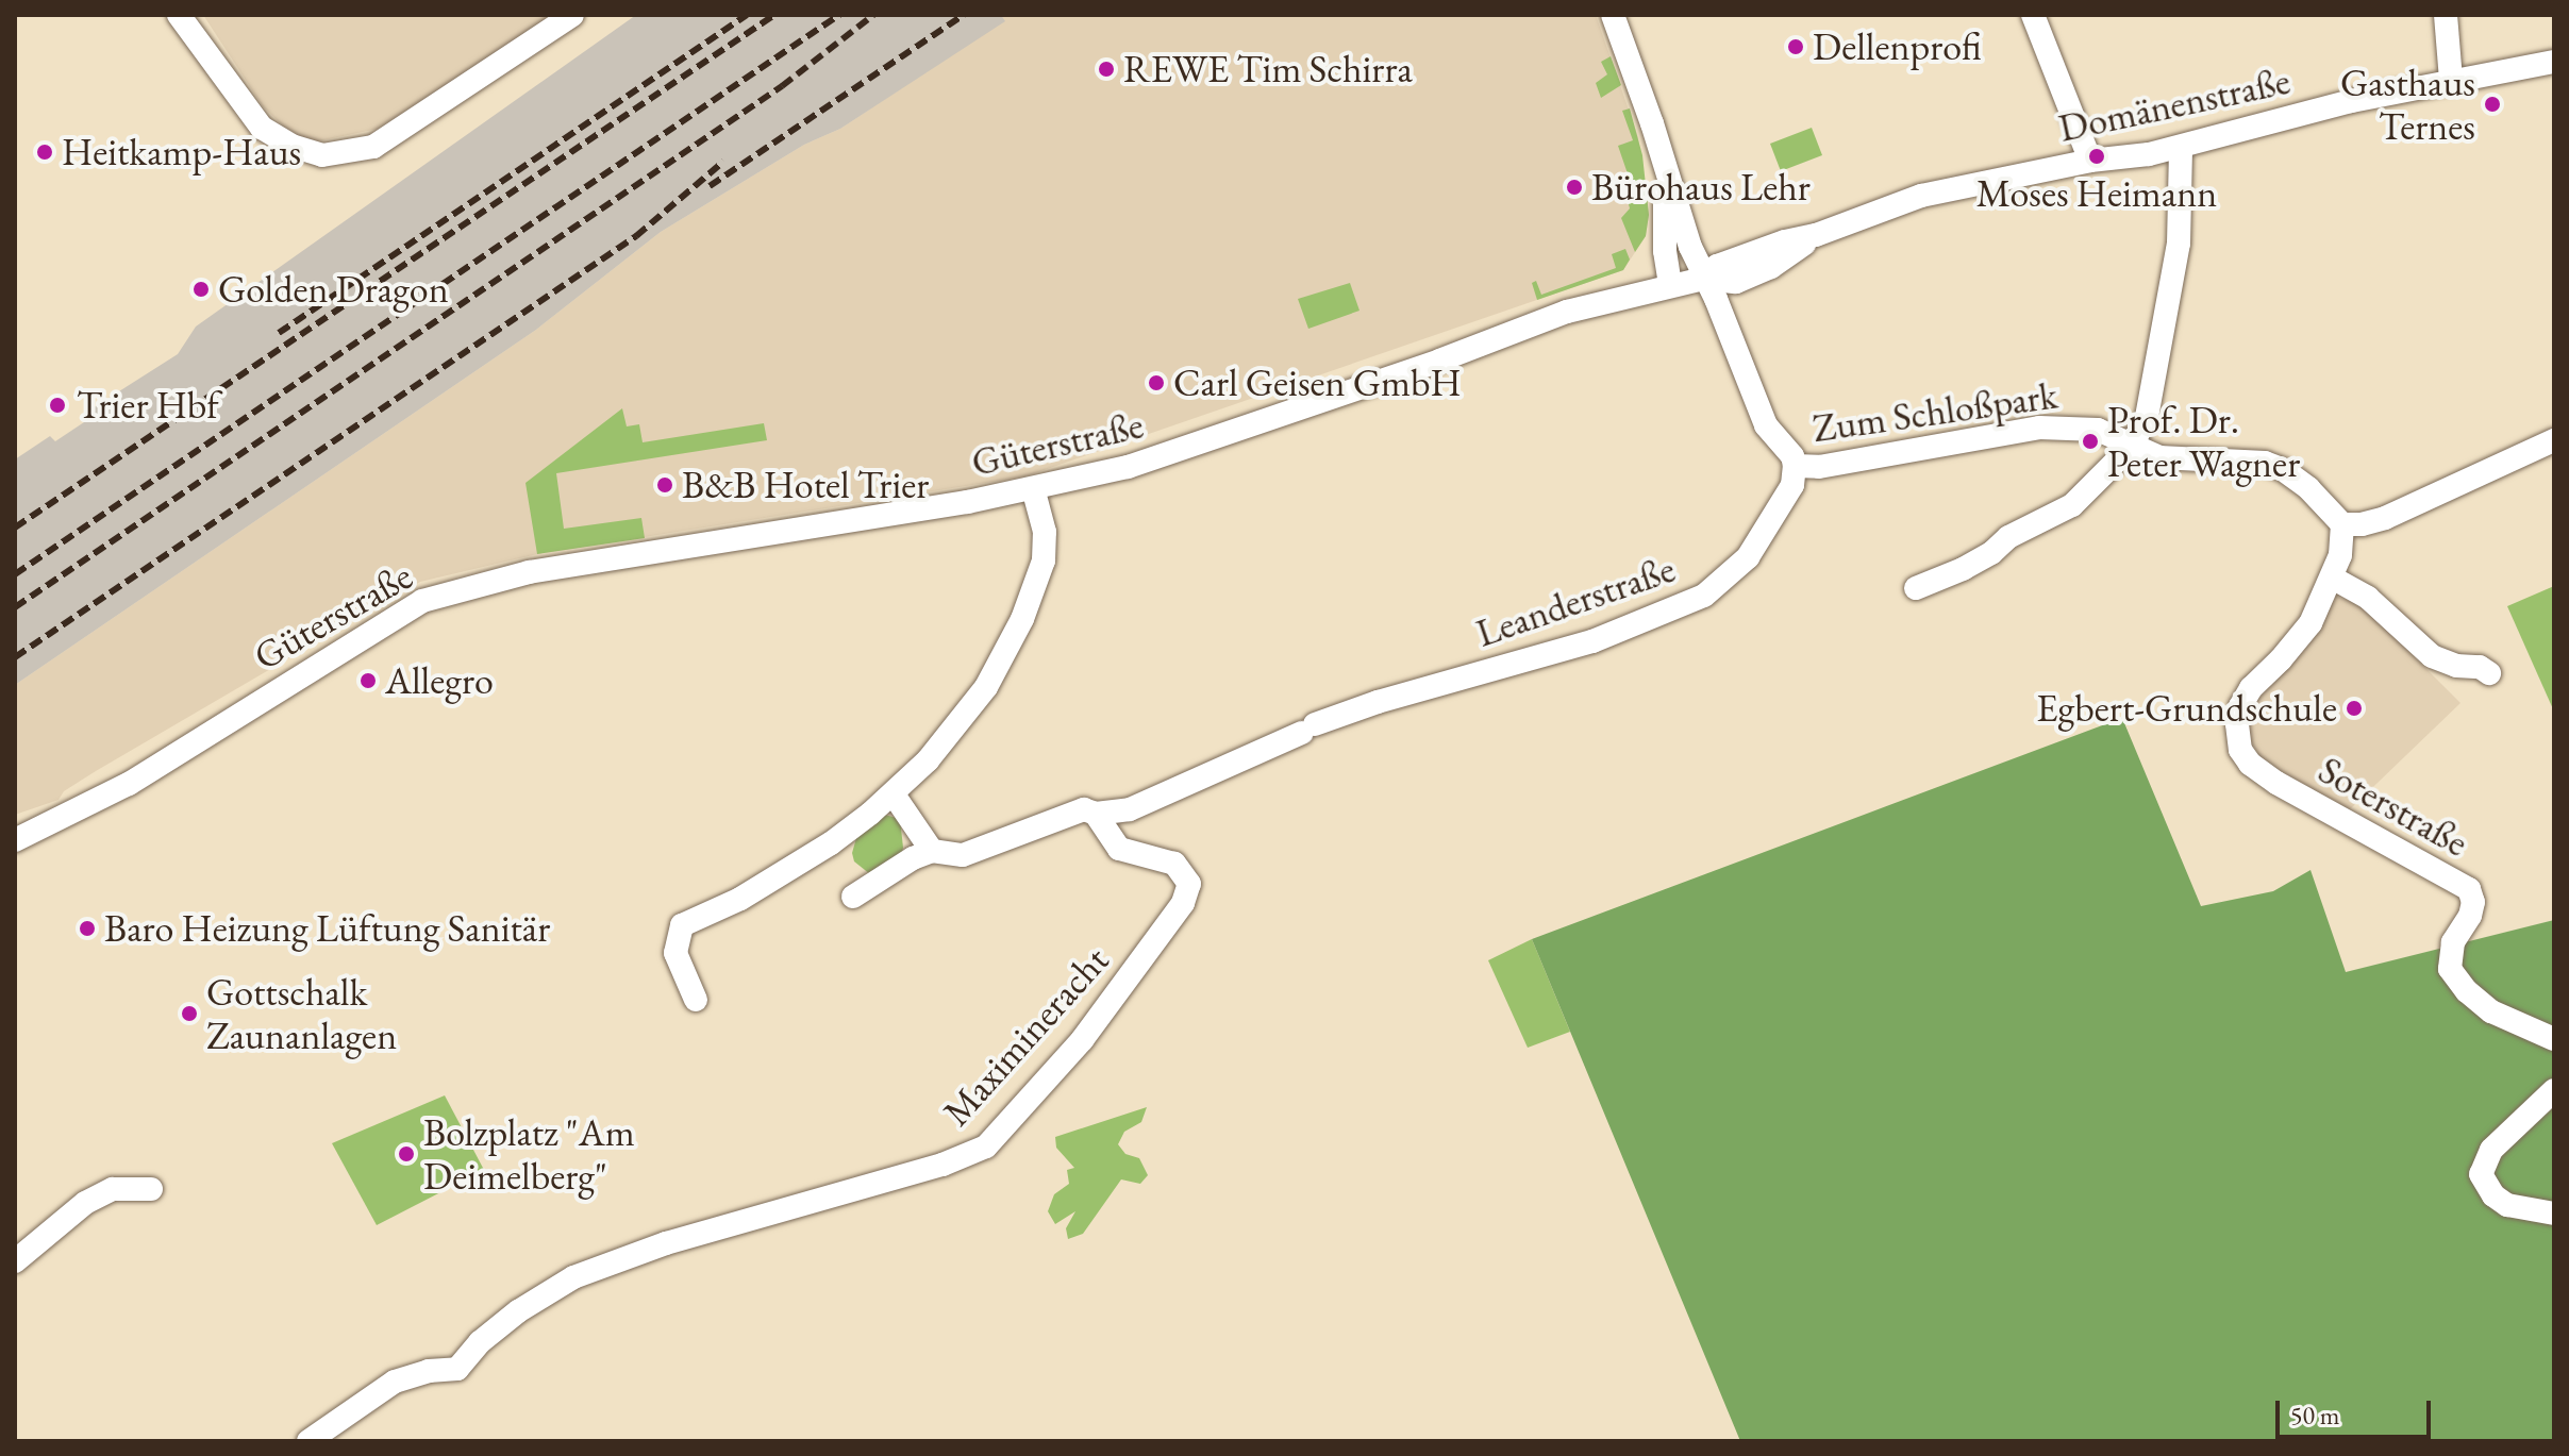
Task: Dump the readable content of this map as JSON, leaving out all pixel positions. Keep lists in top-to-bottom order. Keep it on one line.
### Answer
{"streets":{"street":["Domänenstraße","Zum Schloßpark","Güterstraße","Leanderstraße","Soterstraße","Maximineracht"]},"crossings":[["Domänenstraße","Zum Schloßpark"],["Domänenstraße","Güterstraße"],["Zum Schloßpark","Güterstraße"],["Zum Schloßpark","Leanderstraße"],["Zum Schloßpark","Soterstraße"],["Leanderstraße","Maximineracht"]],"places":["Dellenprofi","REWE Tim Schirra","Gasthaus Ternes","Heitkamp-Haus","Moses Heimann","Bürohaus Lehr","Golden Dragon","Carl Geisen GmbH","Trier Hbf","Prof. Dr. Peter Wagner","B&B Hotel Trier","Allegro","Egbert-Grundschule","Baro Heizung Lüftung Sanitär","Gottschalk Zaunanlagen","Bolzplatz \"Am Deimelberg\""],"scale_bar":"50 m"}
